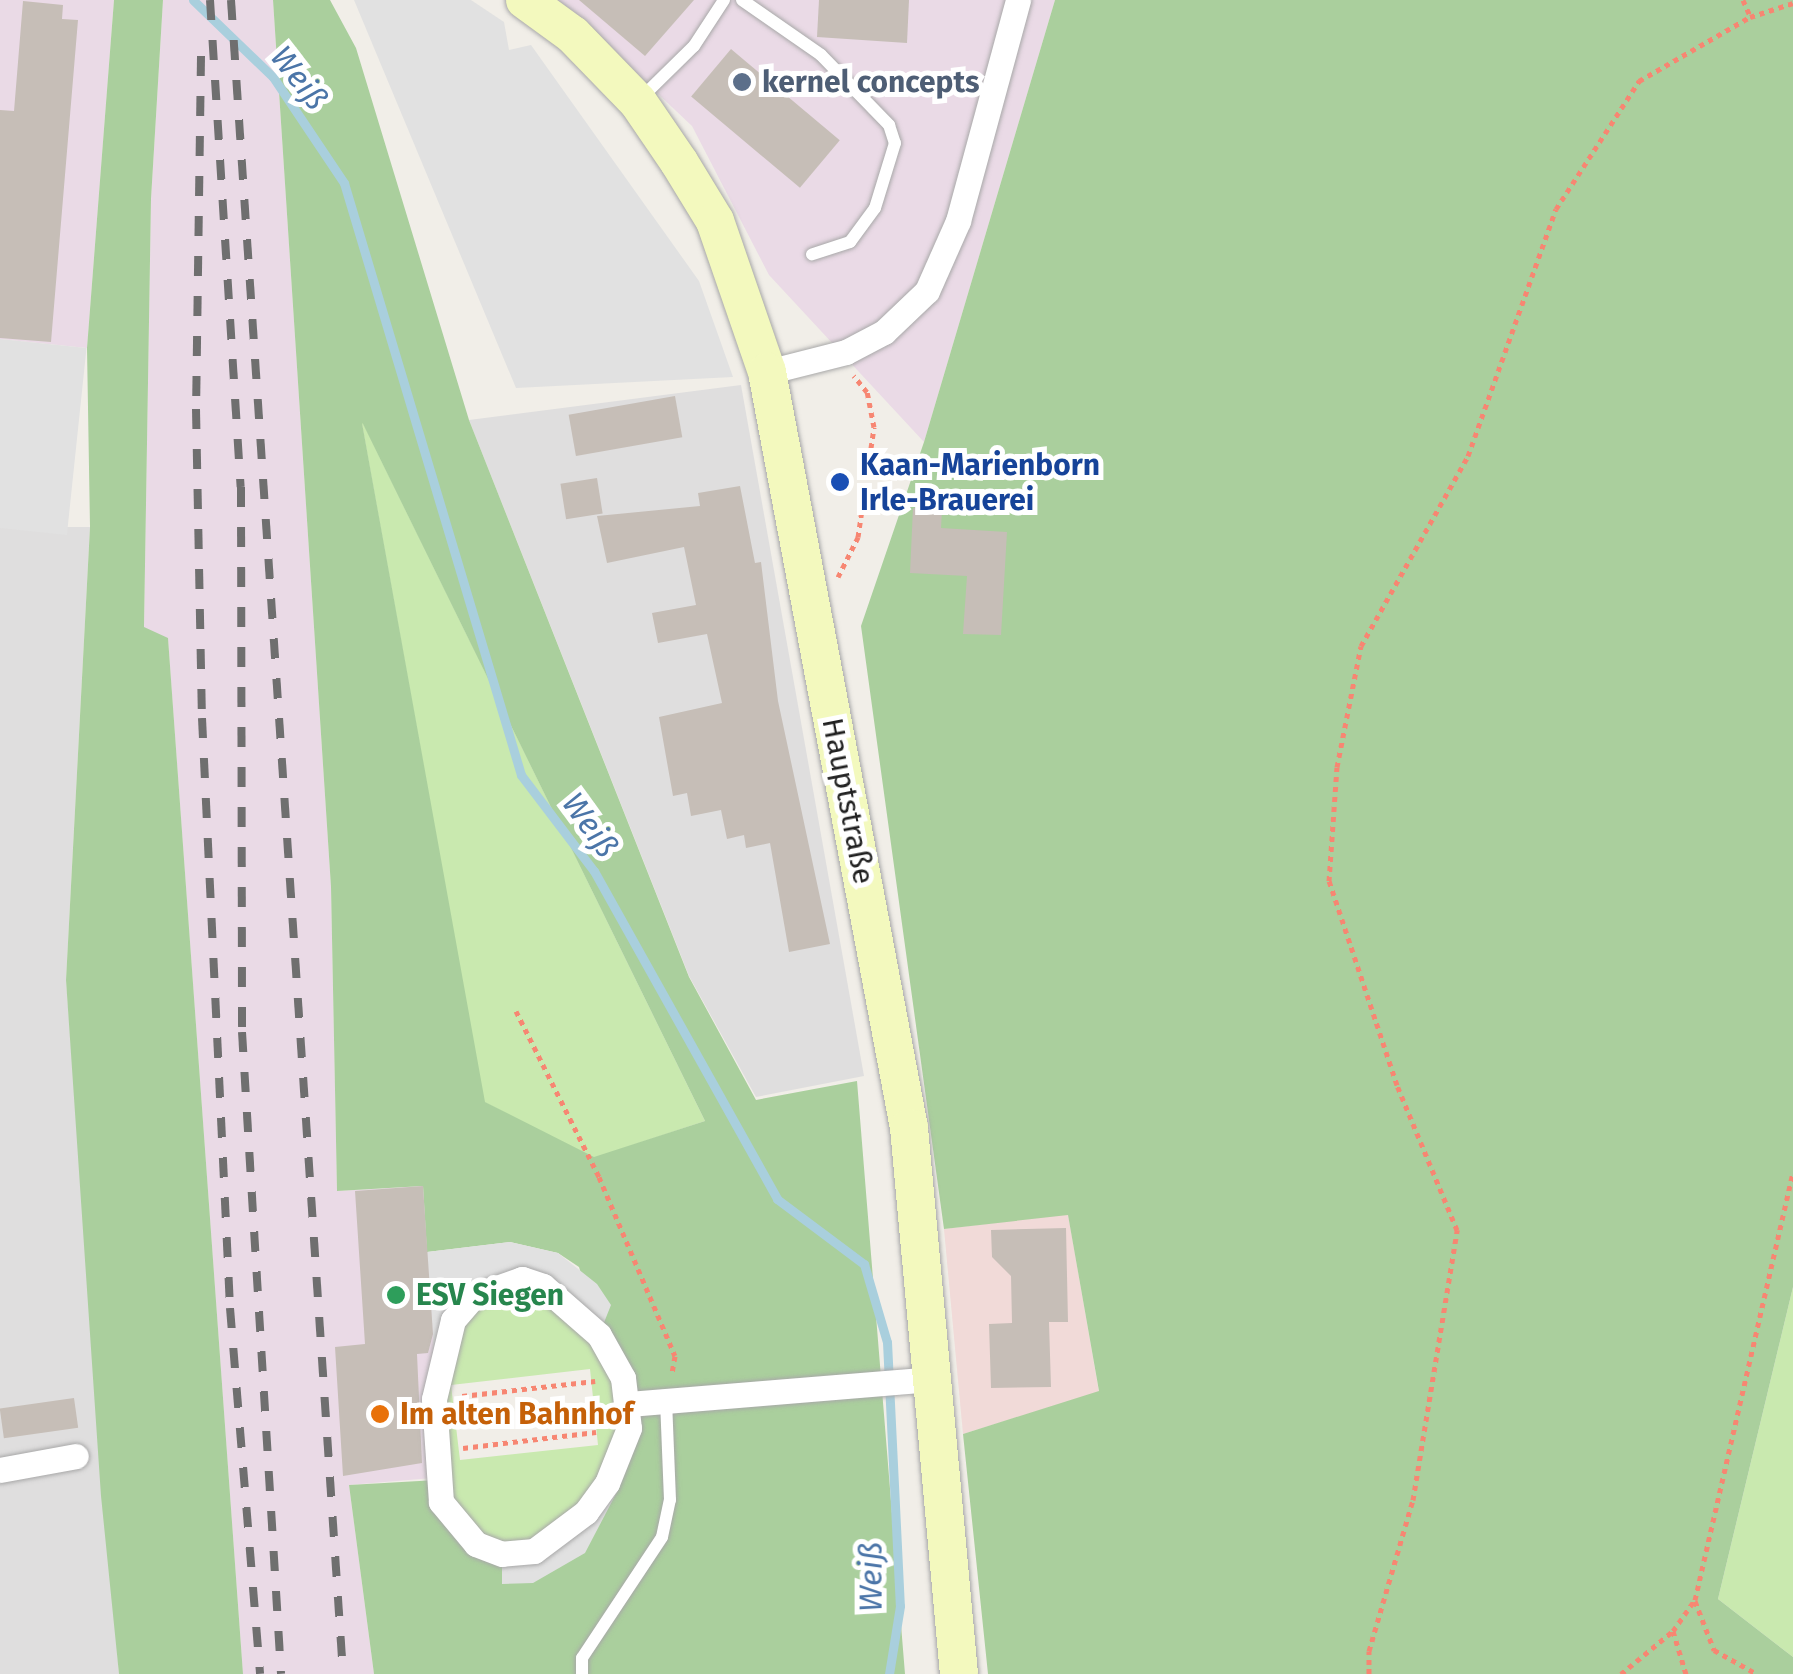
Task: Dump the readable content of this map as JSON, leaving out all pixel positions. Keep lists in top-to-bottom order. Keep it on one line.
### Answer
{"streets":{"main road":["Hauptstraße"]},"water":["Weiß"],"places":["kernel concepts","Kaan-Marienborn Irle-Brauerei","ESV Siegen","Im alten Bahnhof"]}
